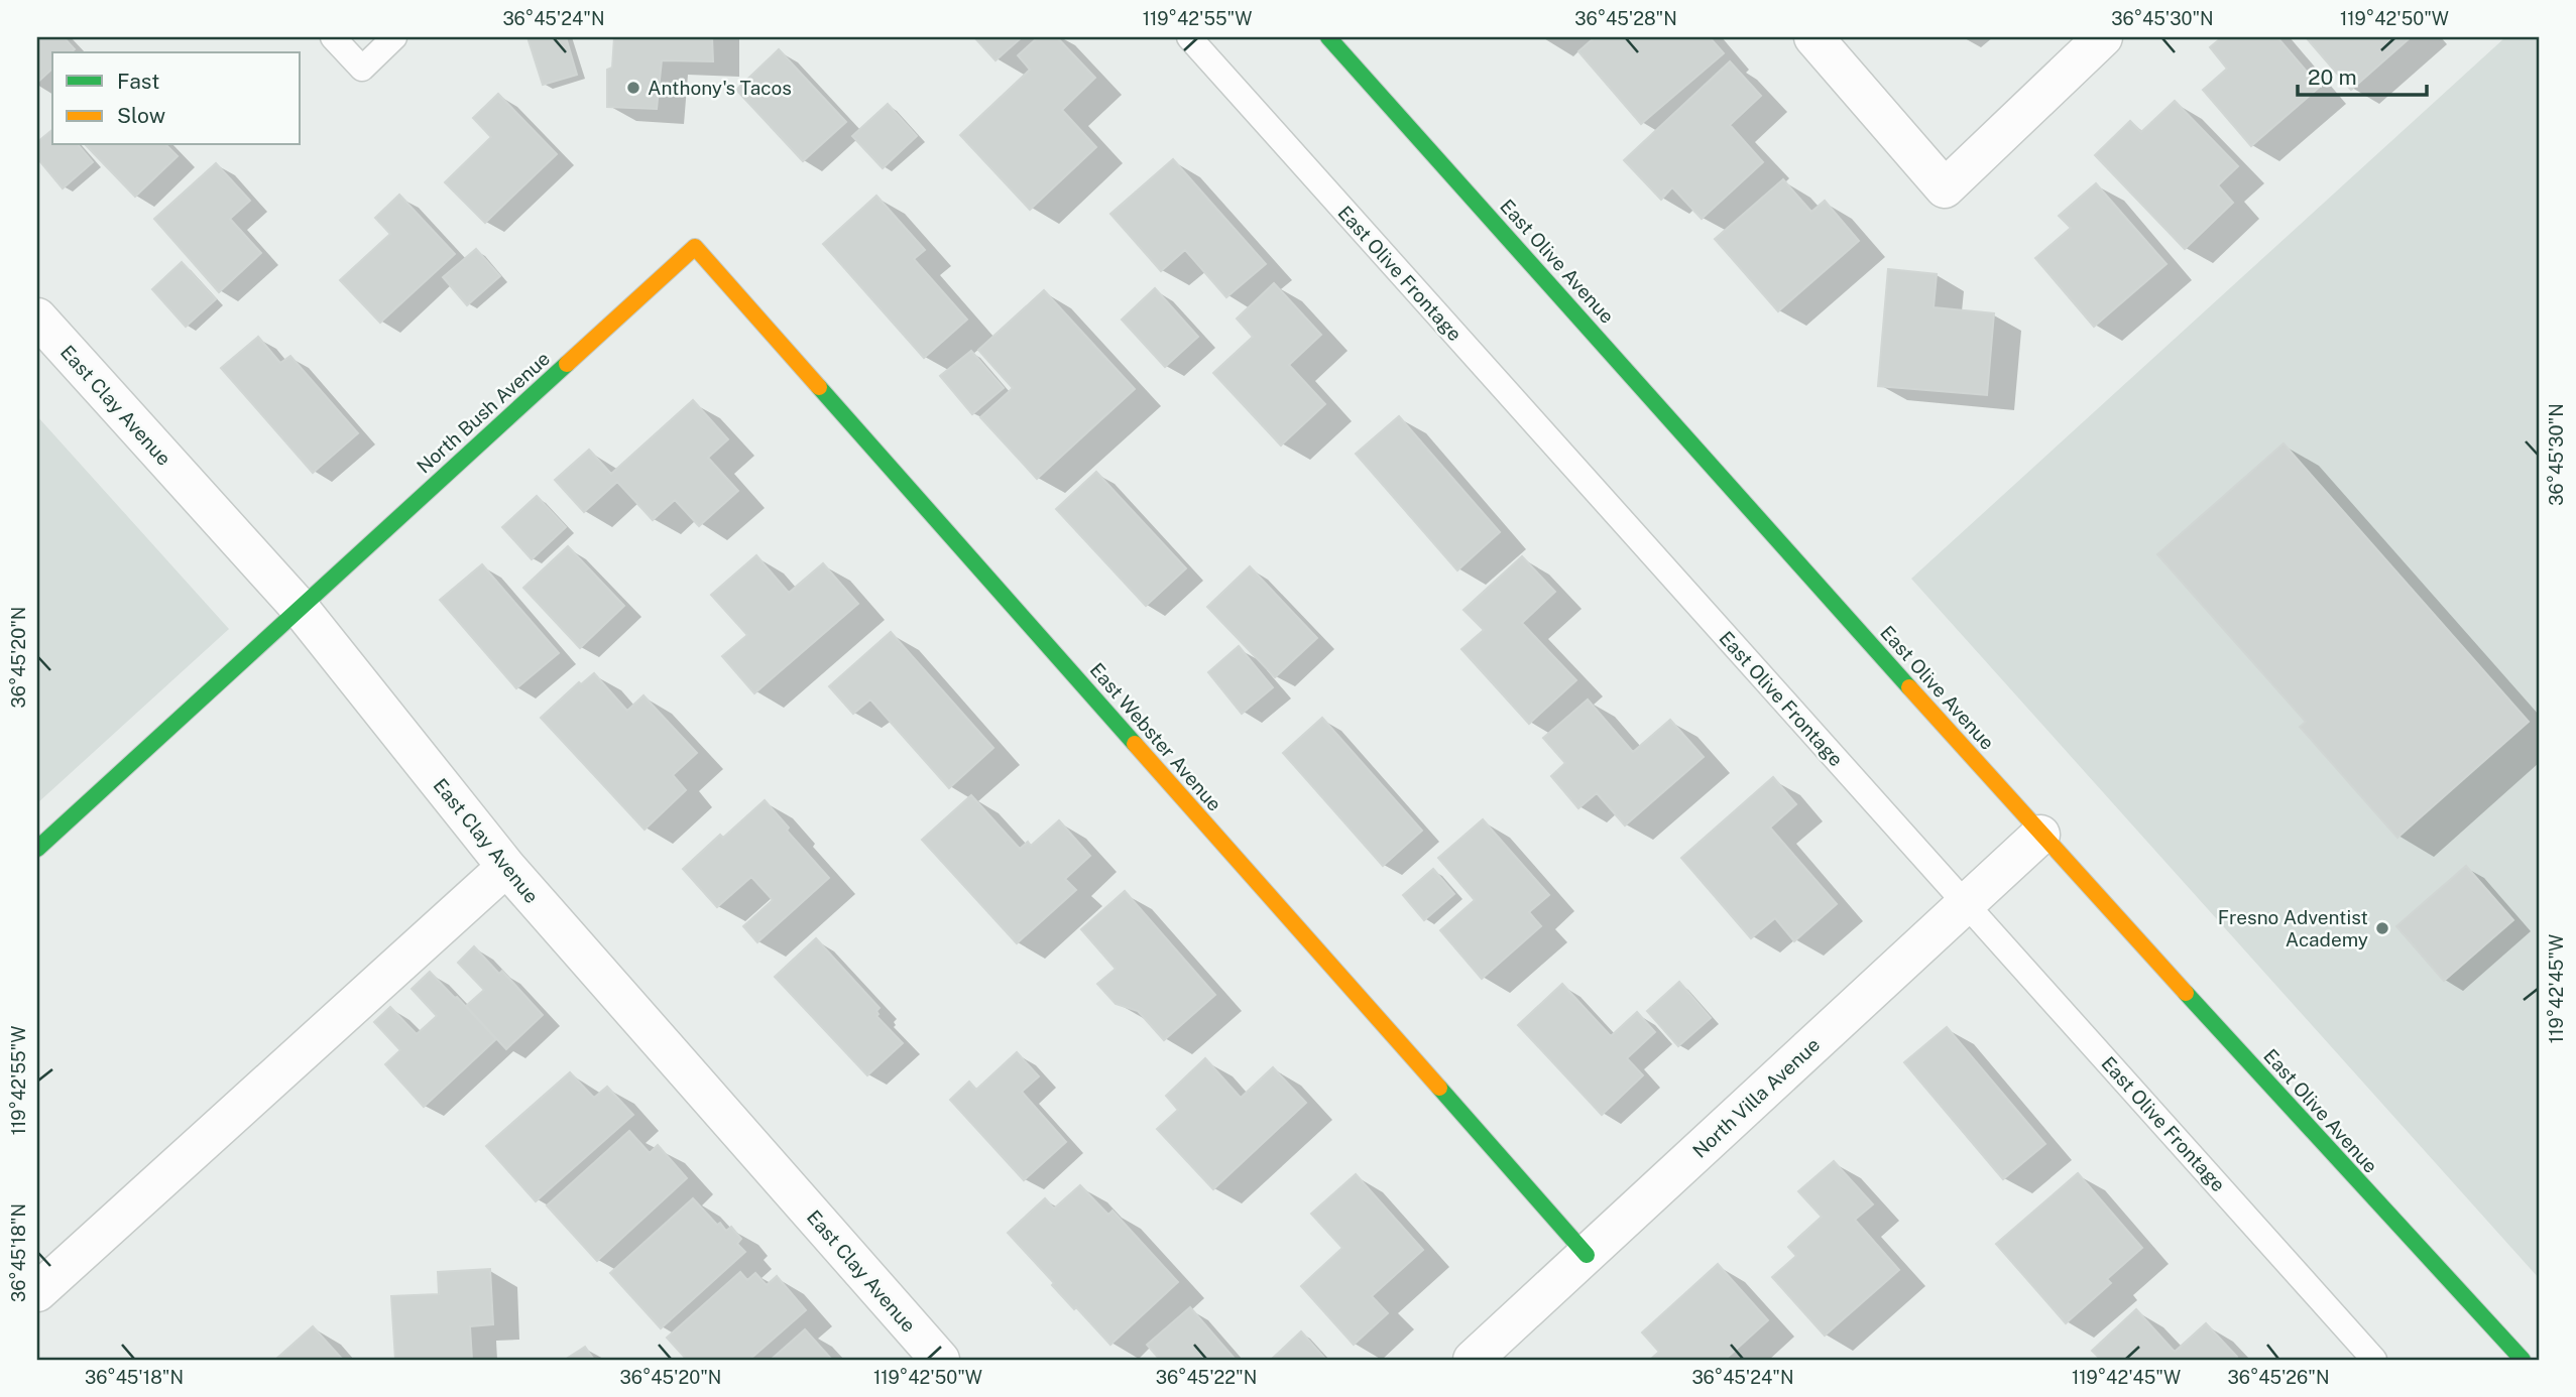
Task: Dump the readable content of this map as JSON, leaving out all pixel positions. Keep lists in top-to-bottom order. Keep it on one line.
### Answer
{"streets":{"street":["East Olive Avenue","East Clay Avenue","North Bush Avenue","East Webster Avenue","North Villa Avenue"],"lane":["East Olive Frontage"]},"crossings":[["East Olive Avenue","North Villa Avenue"],["East Olive Frontage","North Villa Avenue"],["East Clay Avenue","North Bush Avenue"],["North Bush Avenue","East Webster Avenue"],["East Webster Avenue","North Villa Avenue"]],"places":["Anthony's Tacos","Fresno Adventist Academy"],"legend":["Fast","Slow"],"scale_bar":"20 m","coordinates":["36°45'24\"N","119°42'55\"W","36°45'28\"N","36°45'30\"N","119°42'50\"W","36°45'20\"N","119°42'45\"W","36°45'18\"N","36°45'22\"N","36°45'26\"N"]}
